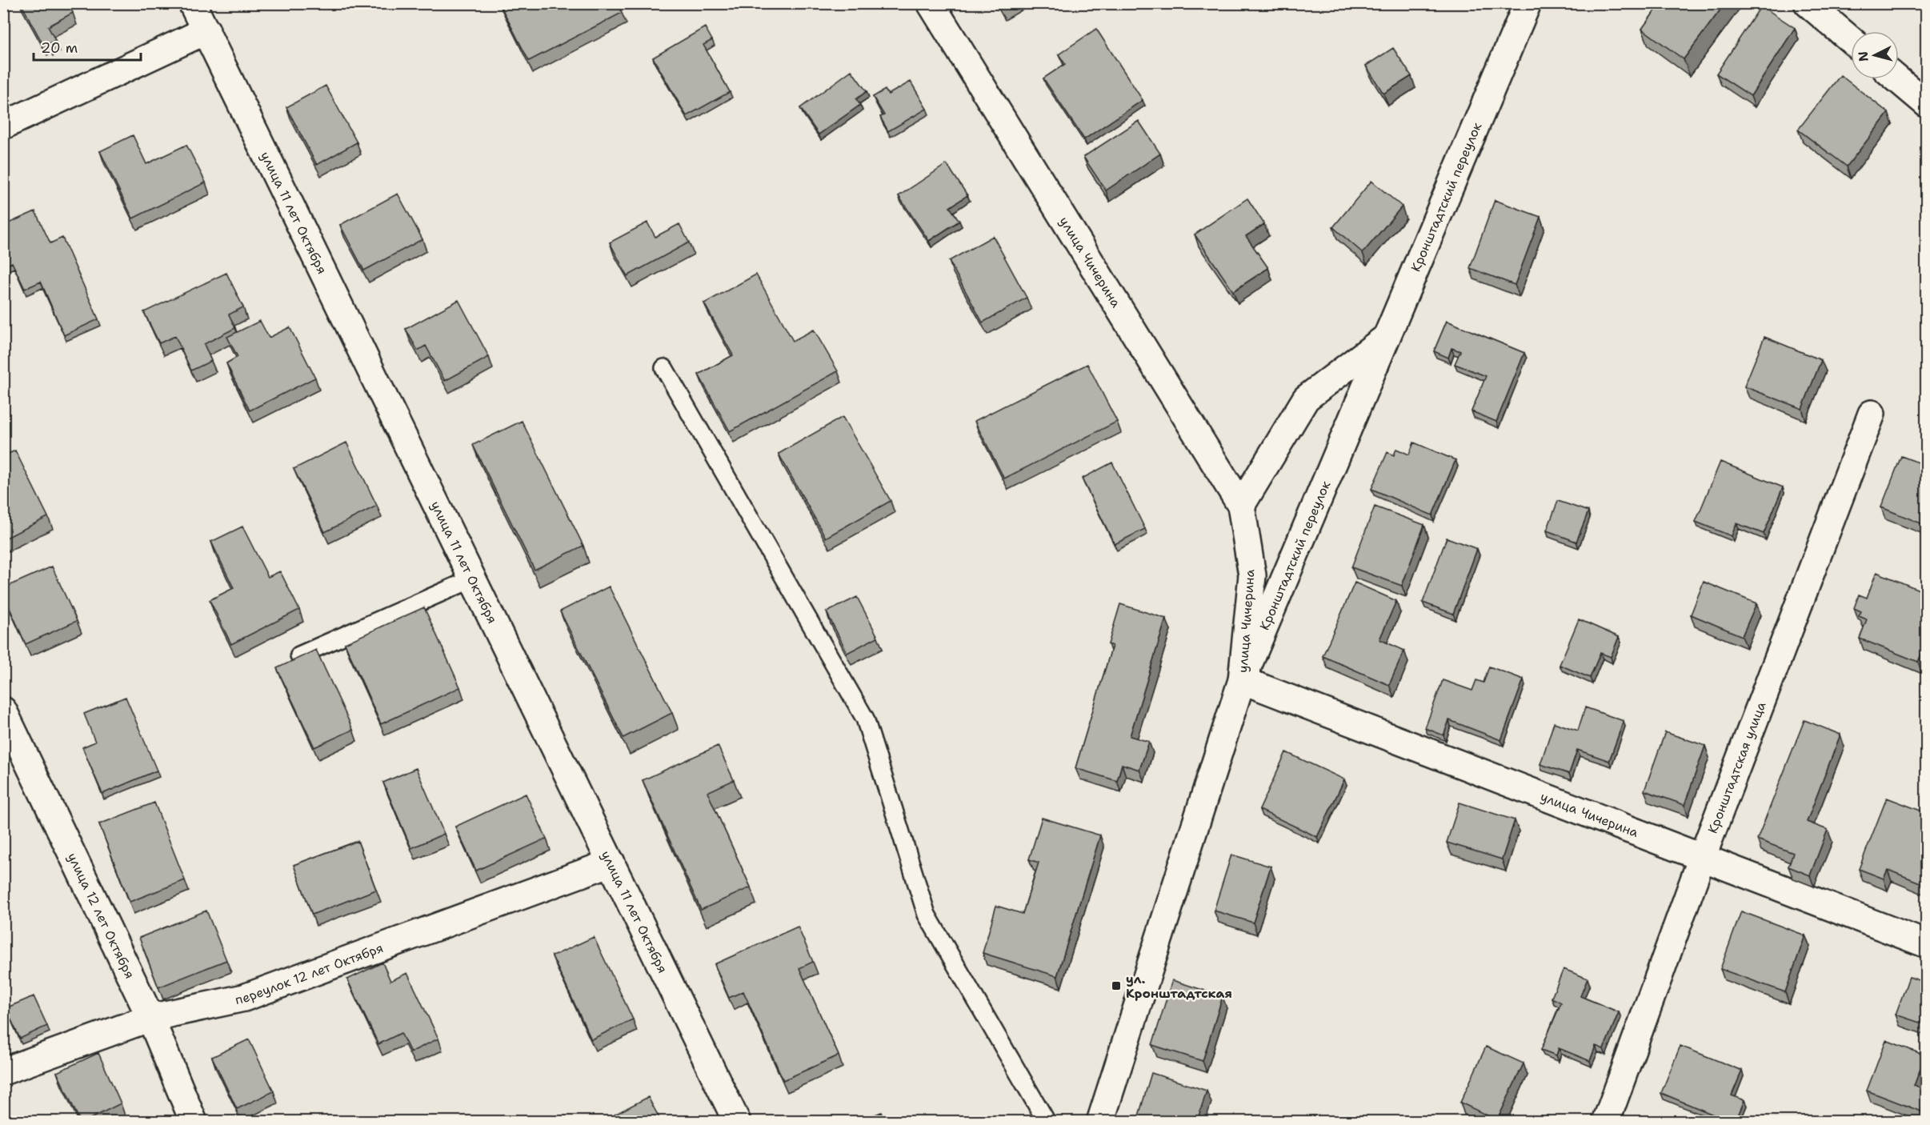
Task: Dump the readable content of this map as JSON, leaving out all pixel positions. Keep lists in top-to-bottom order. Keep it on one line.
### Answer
{"streets":{"street":["Кронштадтский переулок","улица 11 лет Октября","улица Чичерина","Кронштадтская улица","улица 12 лет Октября","переулок 12 лет Октября"]},"crossings":[["Кронштадтский переулок","улица Чичерина"],["улица 11 лет Октября","переулок 12 лет Октября"],["улица Чичерина","Кронштадтская улица"],["улица 12 лет Октября","переулок 12 лет Октября"]],"places":{"transit":["ул. Кронштадтская"]},"scale_bar":"20 m","north":"left"}
